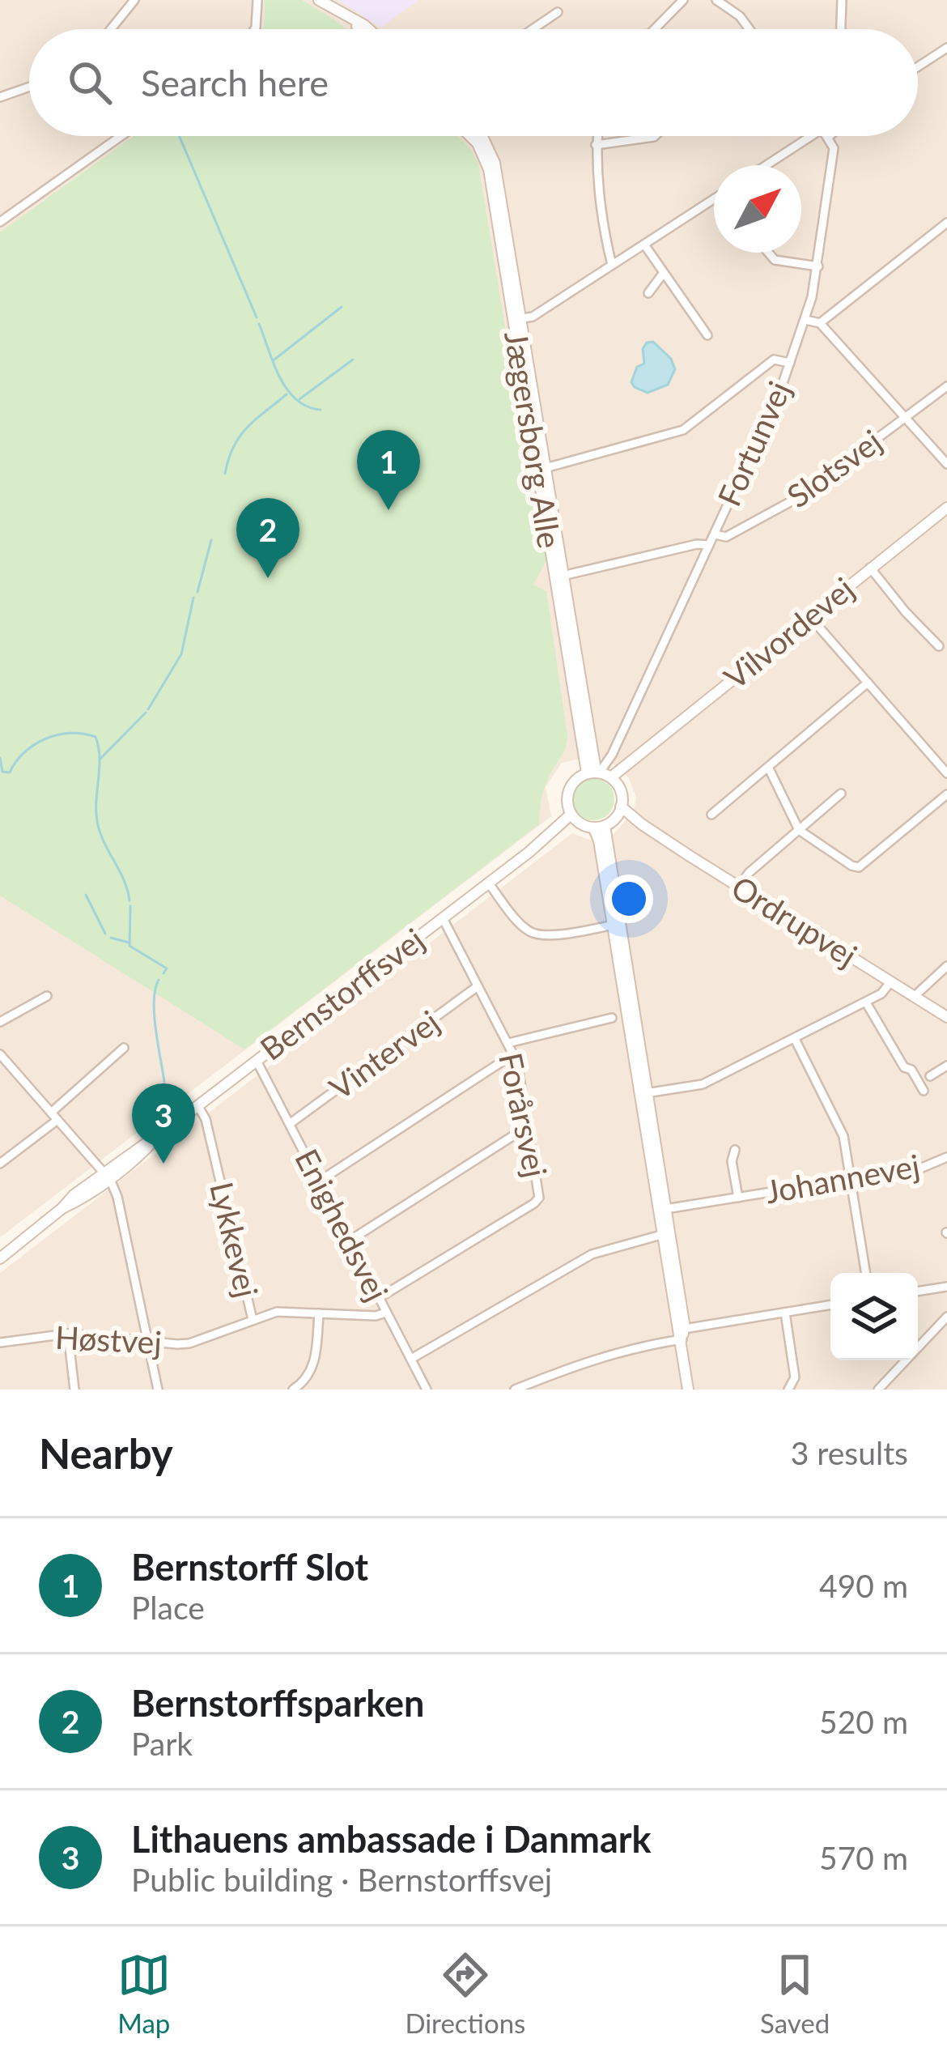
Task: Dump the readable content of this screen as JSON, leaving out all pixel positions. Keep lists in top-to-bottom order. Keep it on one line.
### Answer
{"streets":{"street":["Jægersborg Alle","Fortunvej","Slotsvej","Vilvordevej","Ordrupvej","Bernstorffsvej","Vintervej","Forårsvej","Johannevej","Enighedsvej","Lykkevej","Høstvej"]},"crossings":[["Jægersborg Alle","Fortunvej"],["Jægersborg Alle","Vilvordevej"],["Jægersborg Alle","Ordrupvej"],["Jægersborg Alle","Bernstorffsvej"],["Fortunvej","Slotsvej"],["Fortunvej","Vilvordevej"],["Fortunvej","Ordrupvej"],["Fortunvej","Bernstorffsvej"],["Vilvordevej","Ordrupvej"],["Vilvordevej","Bernstorffsvej"],["Ordrupvej","Bernstorffsvej"],["Bernstorffsvej","Forårsvej"],["Bernstorffsvej","Enighedsvej"],["Bernstorffsvej","Lykkevej"],["Vintervej","Forårsvej"],["Vintervej","Enighedsvej"],["Forårsvej","Enighedsvej"],["Enighedsvej","Høstvej"],["Lykkevej","Høstvej"]],"north":"top right","page":{"search":"Search here","pins":["1","2","3"],"heading":["Nearby","3 results"],"list":[{"mark":"1","name":"Bernstorff Slot","note":"Place","value":"490 m"},{"mark":"2","name":"Bernstorffsparken","note":"Park","value":"520 m"},{"mark":"3","name":"Lithauens ambassade i Danmark","note":"Public building · Bernstorffsvej","value":"570 m"}],"nav":["Map","Directions","Saved"]}}
